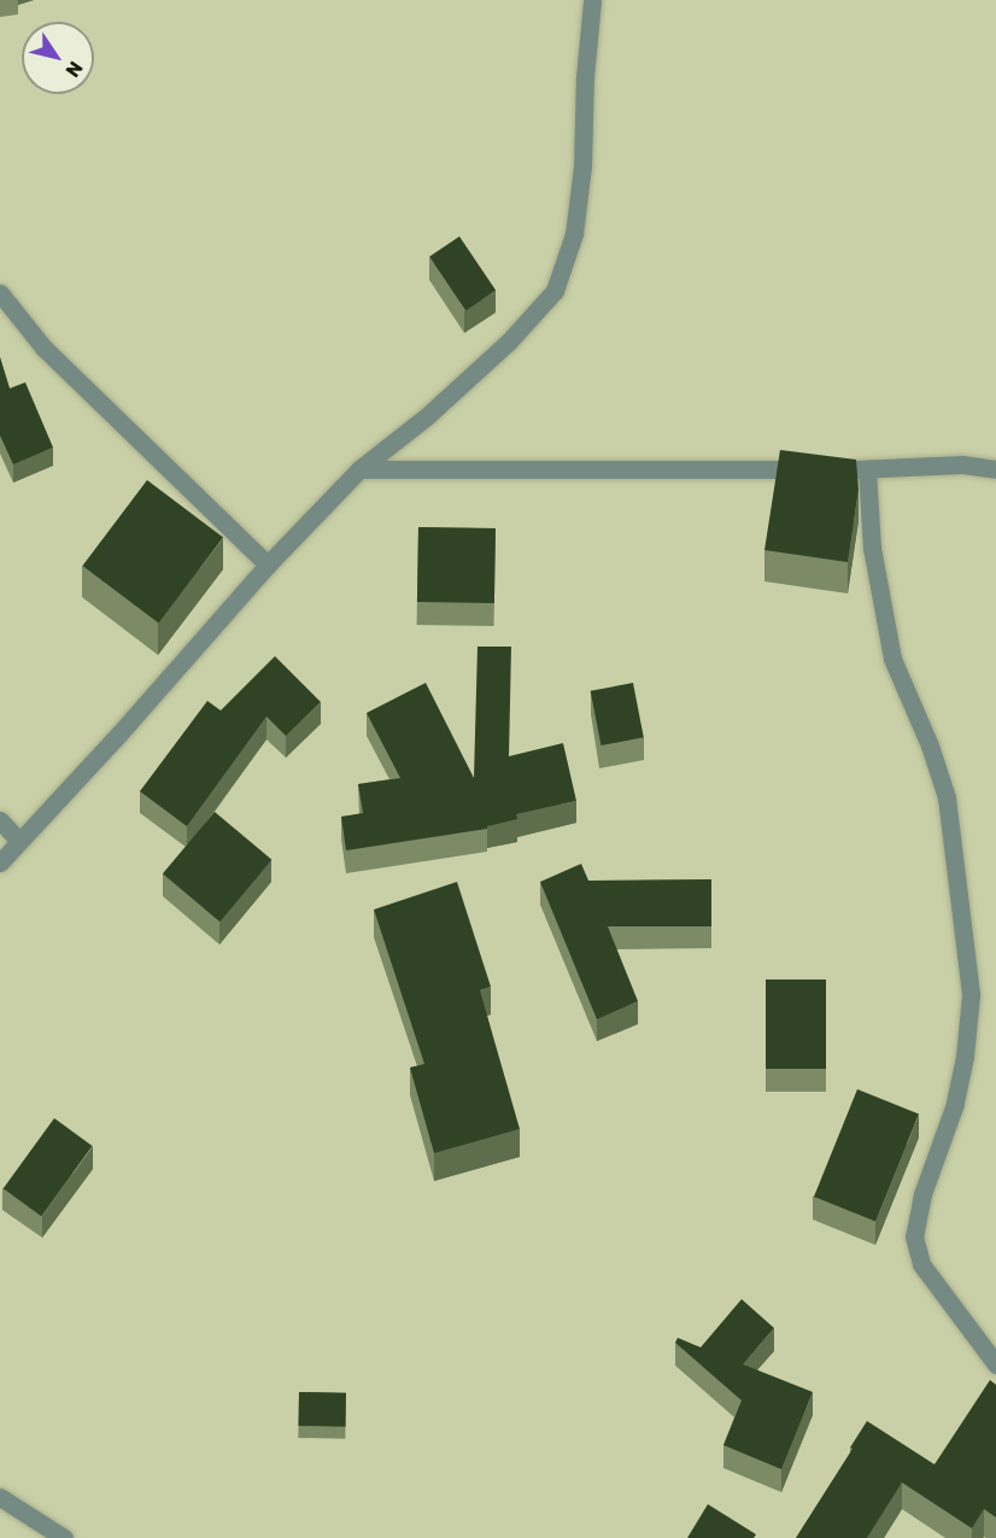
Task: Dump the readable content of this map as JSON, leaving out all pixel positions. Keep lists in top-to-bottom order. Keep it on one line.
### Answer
{"north":"bottom right"}
